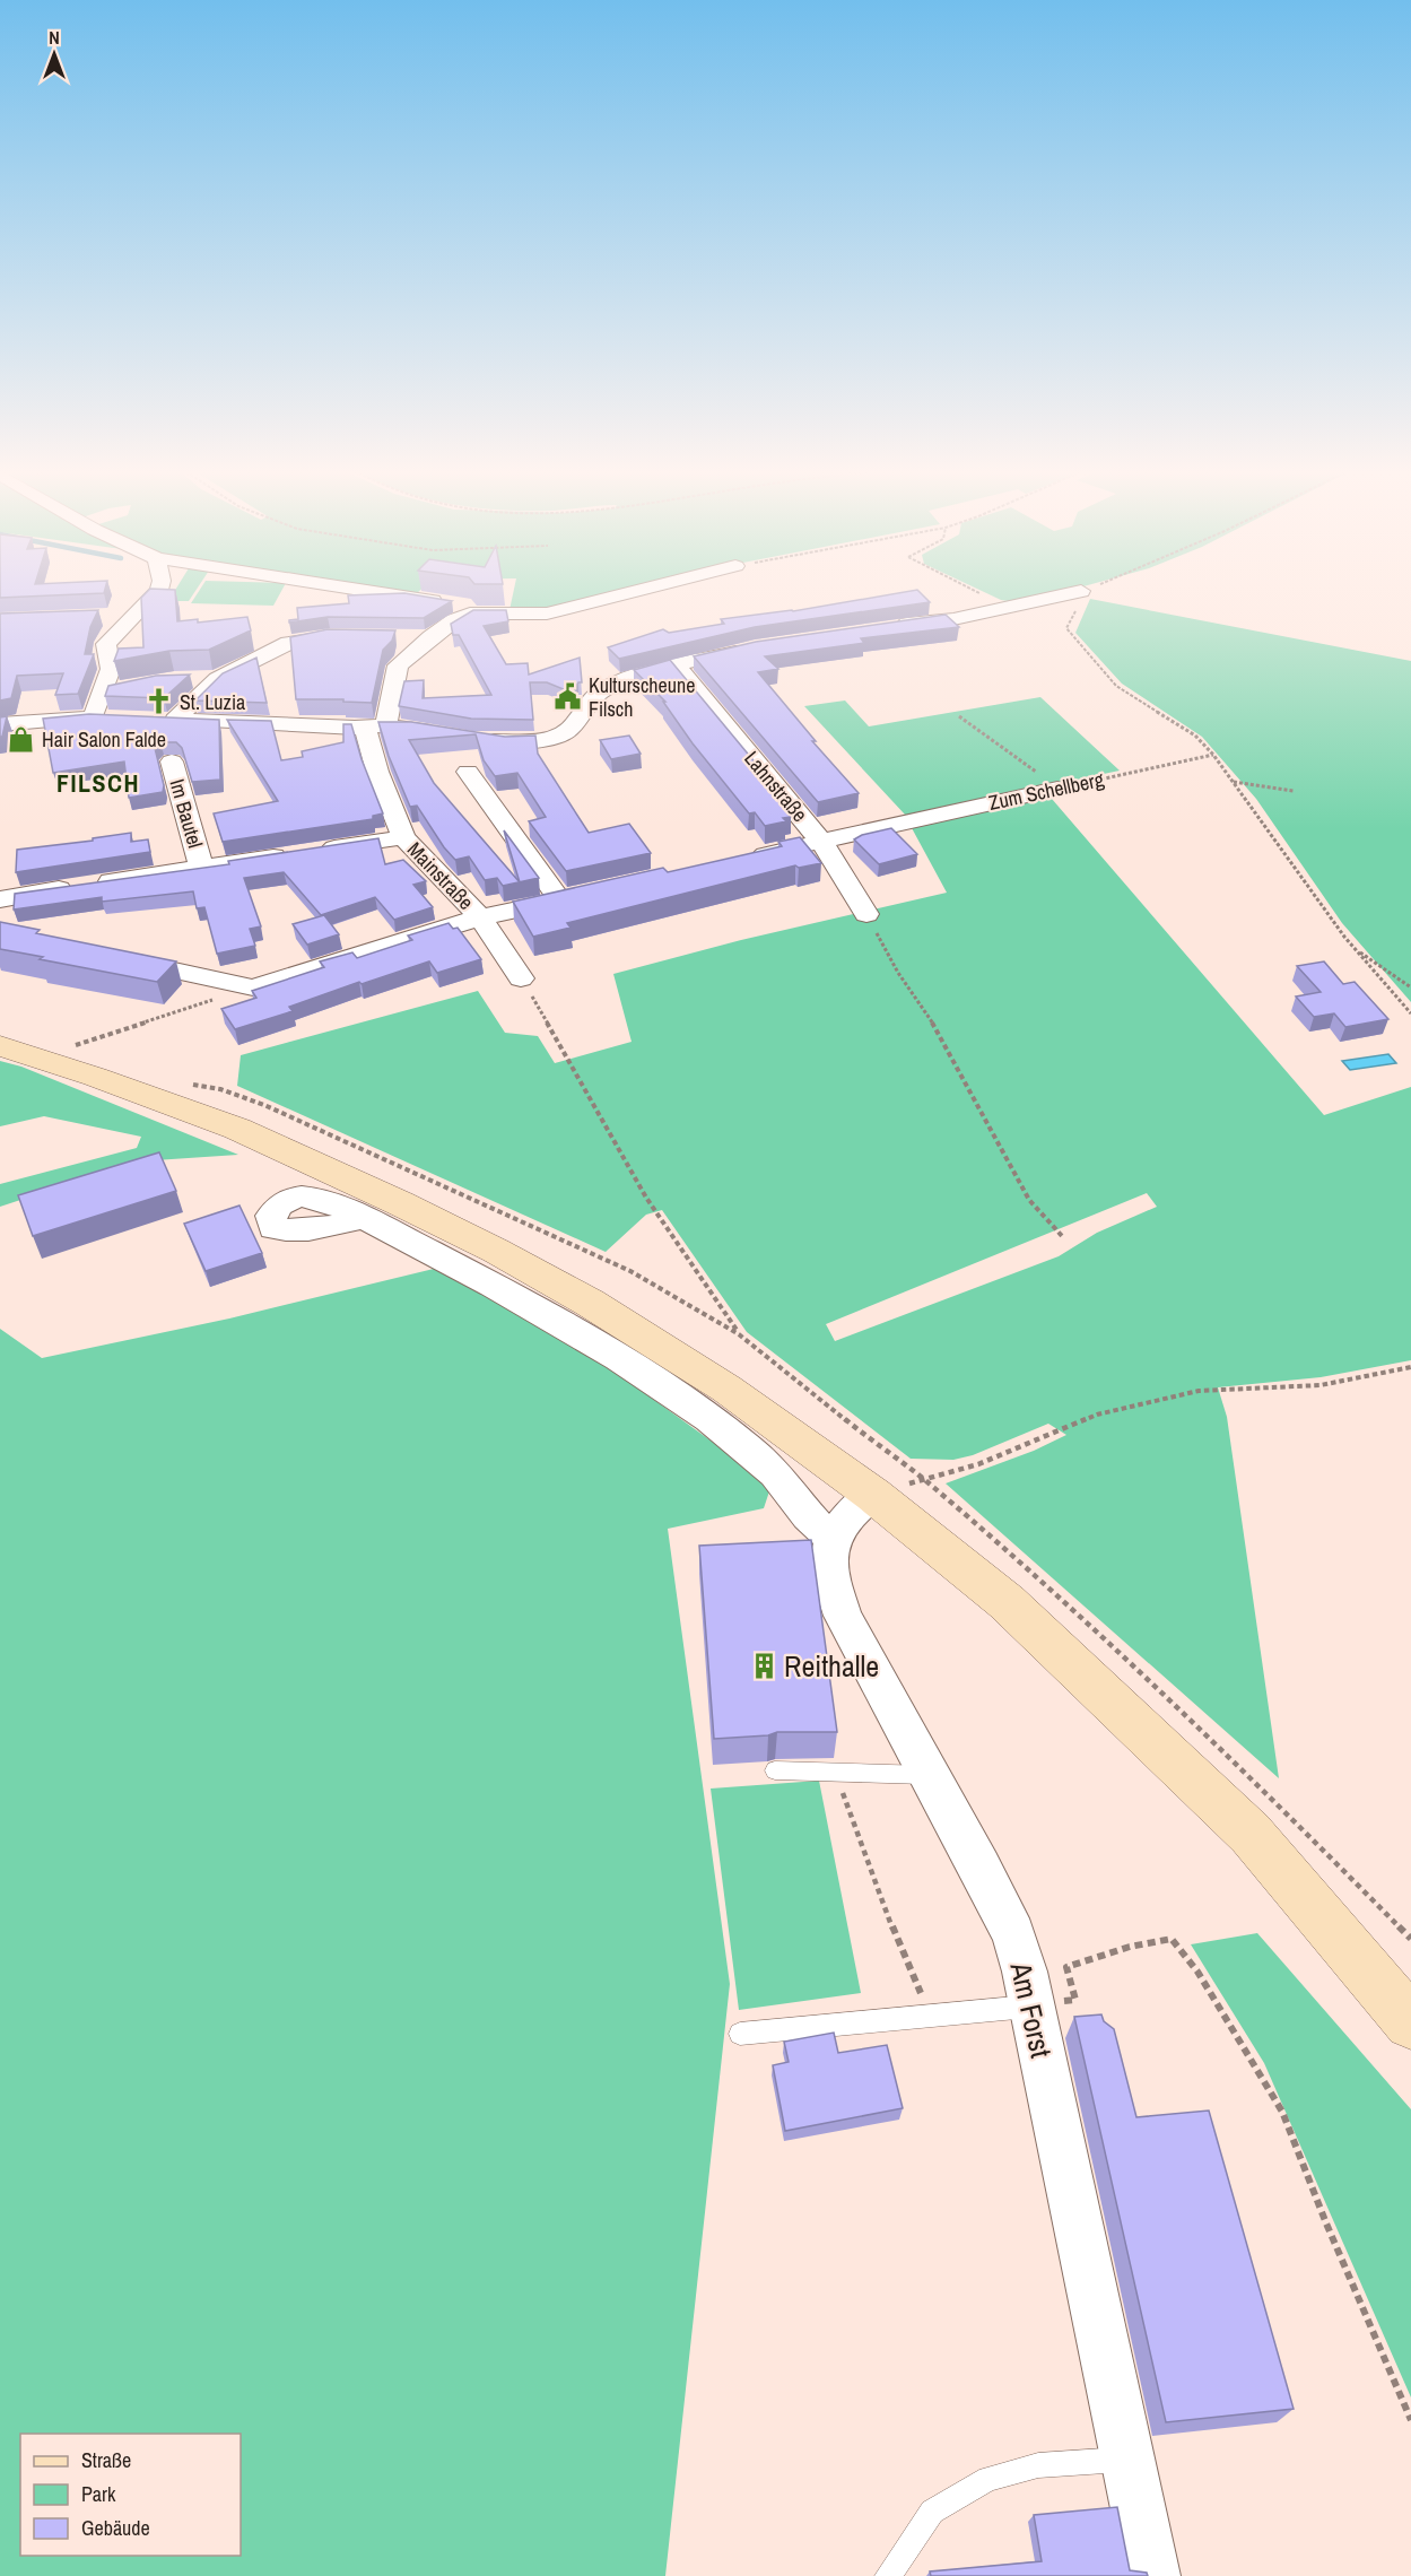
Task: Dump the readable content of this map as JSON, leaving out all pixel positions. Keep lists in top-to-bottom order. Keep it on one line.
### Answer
{"streets":{"street":["Lahnstraße","Zum Schellberg","Im Bautel","Mainstraße","Am Forst"]},"crossings":[["Lahnstraße","Zum Schellberg"],["Im Bautel","Mainstraße"]],"districts":["FILSCH"],"places":{"public building":["Kulturscheune Filsch"],"church":["St. Luzia"],"shop":["Hair Salon Falde"],"building":["Reithalle"]},"legend":["Straße","Park","Gebäude"],"north":"top"}
